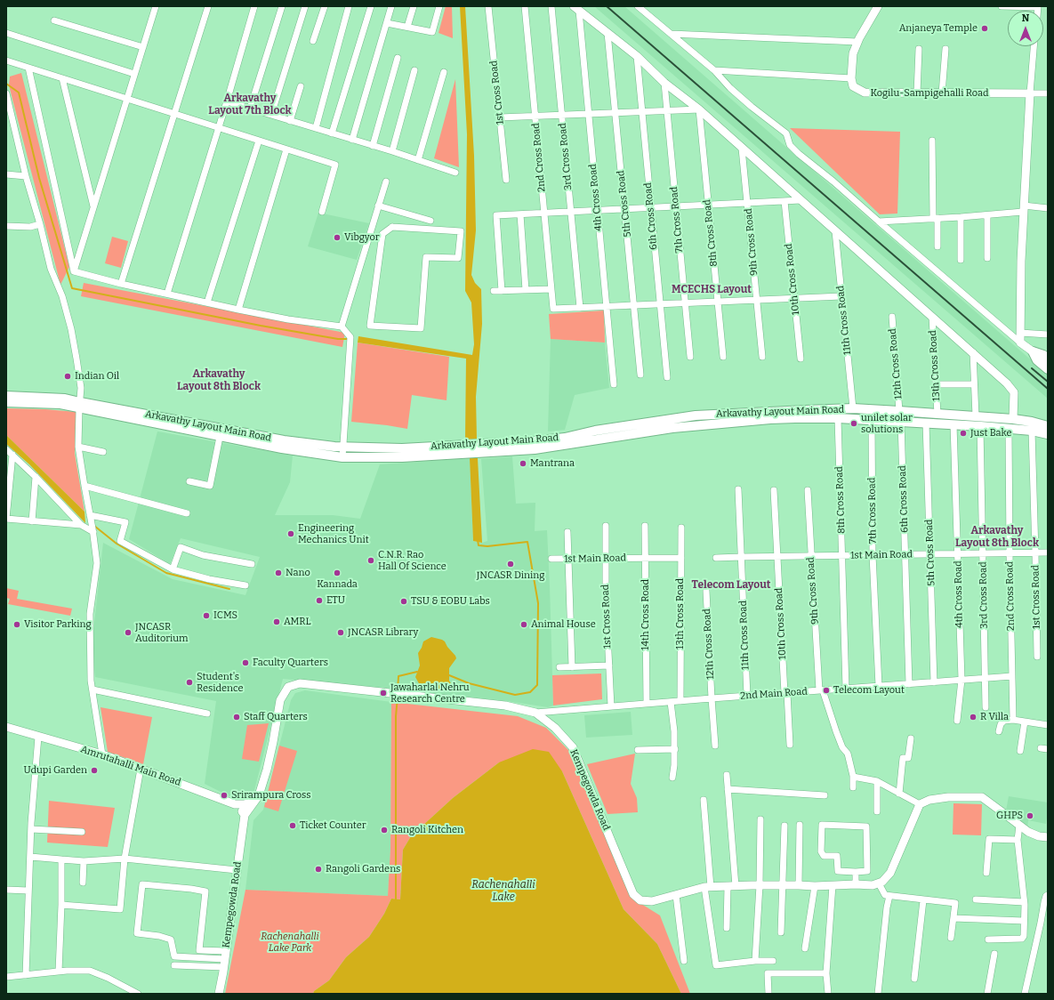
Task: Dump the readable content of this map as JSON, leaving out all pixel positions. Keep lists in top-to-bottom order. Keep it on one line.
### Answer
{"streets":{"main road":["Arkavathy Layout Main Road"],"street":["1st Cross Road","Kogilu-Sampigehalli Road","3rd Cross Road","2nd Cross Road","4th Cross Road","5th Cross Road","6th Cross Road","7th Cross Road","8th Cross Road","9th Cross Road","10th Cross Road","11th Cross Road","12th Cross Road","13th Cross Road","1st Main Road","14th Cross Road","2nd Main Road","Amrutahalli Main Road","Kempegowda Road"]},"crossings":[["1st Cross Road","Arkavathy Layout Main Road"],["1st Cross Road","1st Main Road"],["1st Cross Road","2nd Main Road"],["3rd Cross Road","2nd Cross Road"],["3rd Cross Road","Arkavathy Layout Main Road"],["3rd Cross Road","1st Main Road"],["3rd Cross Road","2nd Main Road"],["2nd Cross Road","Arkavathy Layout Main Road"],["2nd Cross Road","1st Main Road"],["2nd Cross Road","2nd Main Road"],["4th Cross Road","Arkavathy Layout Main Road"],["4th Cross Road","1st Main Road"],["4th Cross Road","2nd Main Road"],["5th Cross Road","Arkavathy Layout Main Road"],["5th Cross Road","1st Main Road"],["5th Cross Road","2nd Main Road"],["6th Cross Road","Arkavathy Layout Main Road"],["6th Cross Road","1st Main Road"],["6th Cross Road","2nd Main Road"],["7th Cross Road","Arkavathy Layout Main Road"],["7th Cross Road","1st Main Road"],["7th Cross Road","2nd Main Road"],["8th Cross Road","Arkavathy Layout Main Road"],["8th Cross Road","1st Main Road"],["8th Cross Road","2nd Main Road"],["9th Cross Road","1st Main Road"],["9th Cross Road","2nd Main Road"],["10th Cross Road","1st Main Road"],["10th Cross Road","2nd Main Road"],["11th Cross Road","Arkavathy Layout Main Road"],["11th Cross Road","1st Main Road"],["11th Cross Road","2nd Main Road"],["12th Cross Road","Arkavathy Layout Main Road"],["12th Cross Road","2nd Main Road"],["13th Cross Road","Arkavathy Layout Main Road"],["13th Cross Road","1st Main Road"],["13th Cross Road","2nd Main Road"],["1st Main Road","14th Cross Road"],["14th Cross Road","2nd Main Road"],["2nd Main Road","Kempegowda Road"],["Amrutahalli Main Road","Kempegowda Road"]],"districts":["Arkavathy Layout 7th Block","MCECHS Layout","Arkavathy Layout 8th Block","Arkavathy Layout 8th Block","Telecom Layout"],"water":["Rachenahalli Lake"],"parks":["Rachenahalli Lake Park"],"places":["Anjaneya Temple","Vibgyor","Indian Oil","unilet solar solutions","Just Bake","Mantrana","Engineering Mechanics Unit","C.N.R. Rao Hall Of Science","JNCASR Dining","Nano","Kannada","ETU","TSU & EOBU Labs","ICMS","AMRL","Visitor Parking","Animal House","JNCASR Auditorium","JNCASR Library","Faculty Quarters","Student's Residence","Telecom Layout","Jawaharlal Nehru Research Centre","Staff Quarters","R Villa","Udupi Garden","Srirampura Cross","GHPS","Ticket Counter","Rangoli Kitchen","Rangoli Gardens"],"north":"top"}
